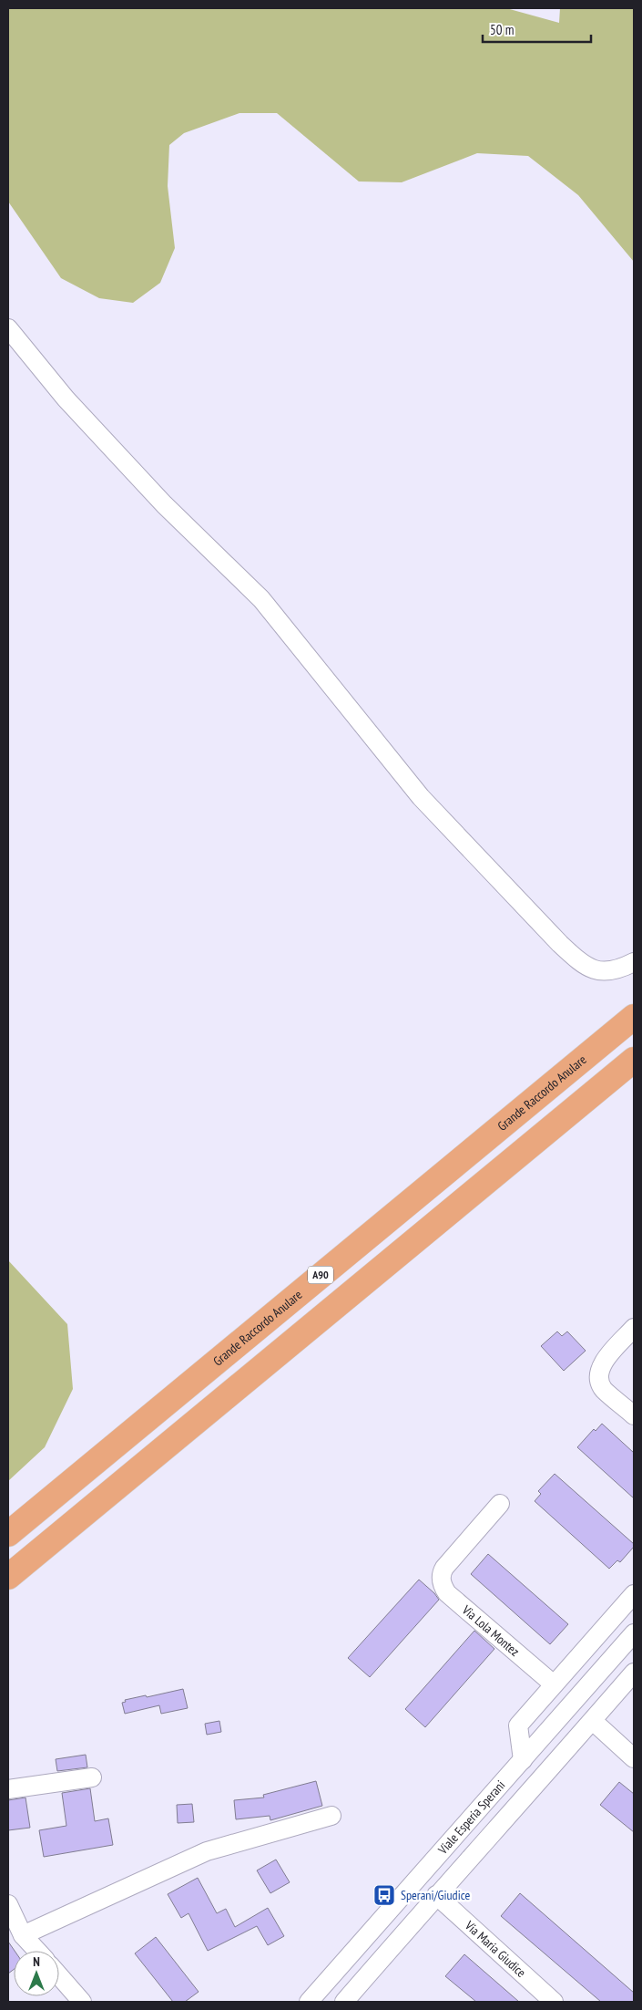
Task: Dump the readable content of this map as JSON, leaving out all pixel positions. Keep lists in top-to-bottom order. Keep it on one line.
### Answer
{"streets":{"highway":["Grande Raccordo Anulare","A90"],"street":["Via Lola Montez","Viale Esperia Sperani","Via Maria Giudice"]},"crossings":[["Viale Esperia Sperani","Via Maria Giudice"]],"places":{"bus stop":["Sperani/Giudice"]},"scale_bar":"50 m","north":"top"}
